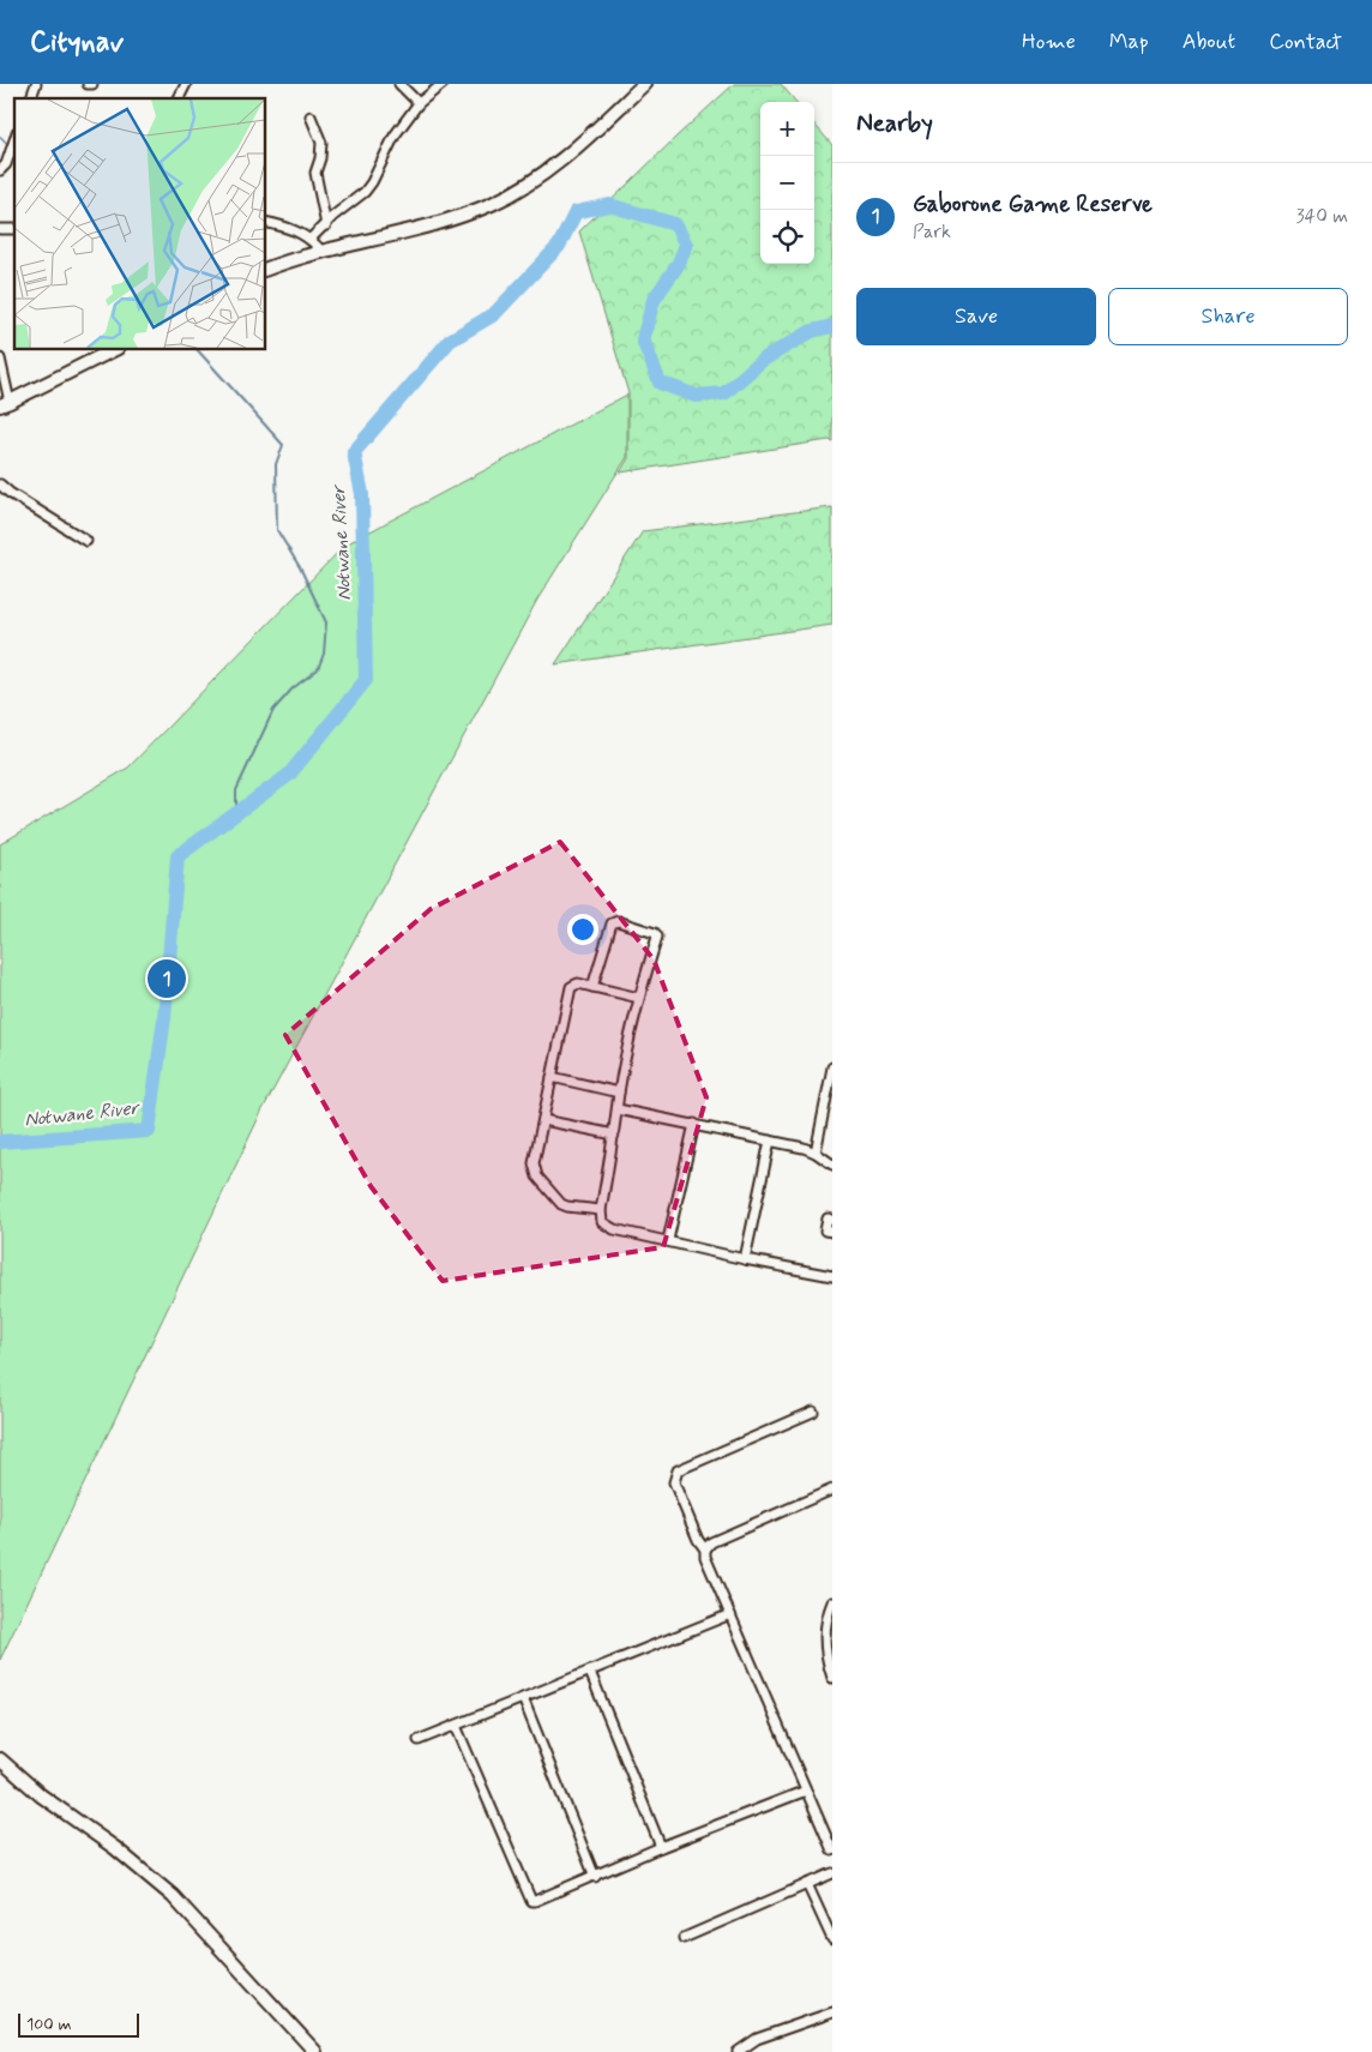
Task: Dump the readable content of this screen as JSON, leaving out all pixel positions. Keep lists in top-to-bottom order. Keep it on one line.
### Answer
{"water":["Notwane River"],"scale_bar":"100 m","page":{"header":"Citynav","nav":["Home","Map","About","Contact"],"heading":"Nearby","map_buttons":["+","−"],"list":[{"mark":"1","name":"Gaborone Game Reserve","note":"Park","value":"340 m"}],"buttons":["Save","Share"],"pins":"1","scale":"100 m"}}
